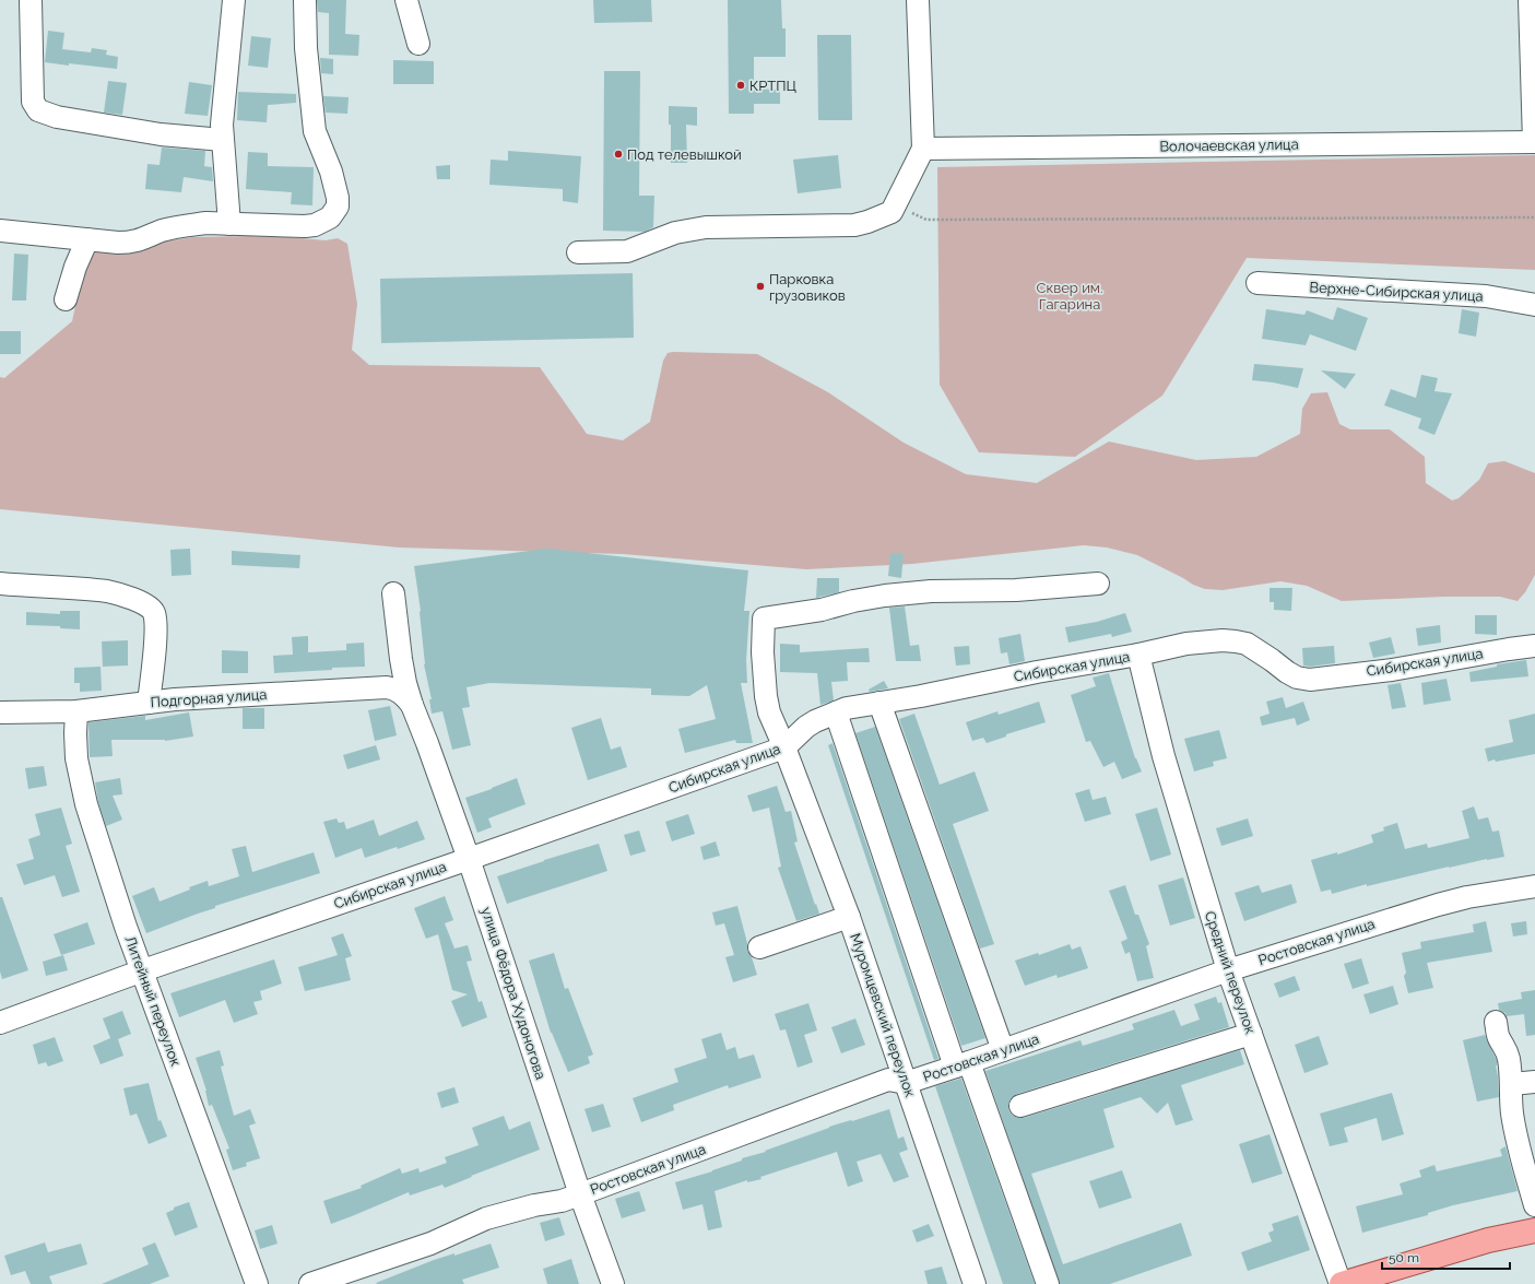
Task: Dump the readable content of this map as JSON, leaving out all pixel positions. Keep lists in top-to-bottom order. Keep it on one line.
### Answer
{"streets":{"street":["Волочаевская улица","Верхне-Сибирская улица","Сибирская улица","Подгорная улица","Ростовская улица","Средний переулок","улица Фёдора Худоногова","Литейный переулок","Муромцевский переулок"]},"crossings":[["Сибирская улица","Средний переулок"],["Сибирская улица","улица Фёдора Худоногова"],["Сибирская улица","Литейный переулок"],["Сибирская улица","Муромцевский переулок"],["Подгорная улица","улица Фёдора Худоногова"],["Подгорная улица","Литейный переулок"],["Ростовская улица","Средний переулок"],["Ростовская улица","улица Фёдора Худоногова"],["Ростовская улица","Муромцевский переулок"]],"parks":["Сквер им. Гагарина"],"places":["КРТПЦ","Под телевышкой","Парковка грузовиков"],"scale_bar":"50 m"}
